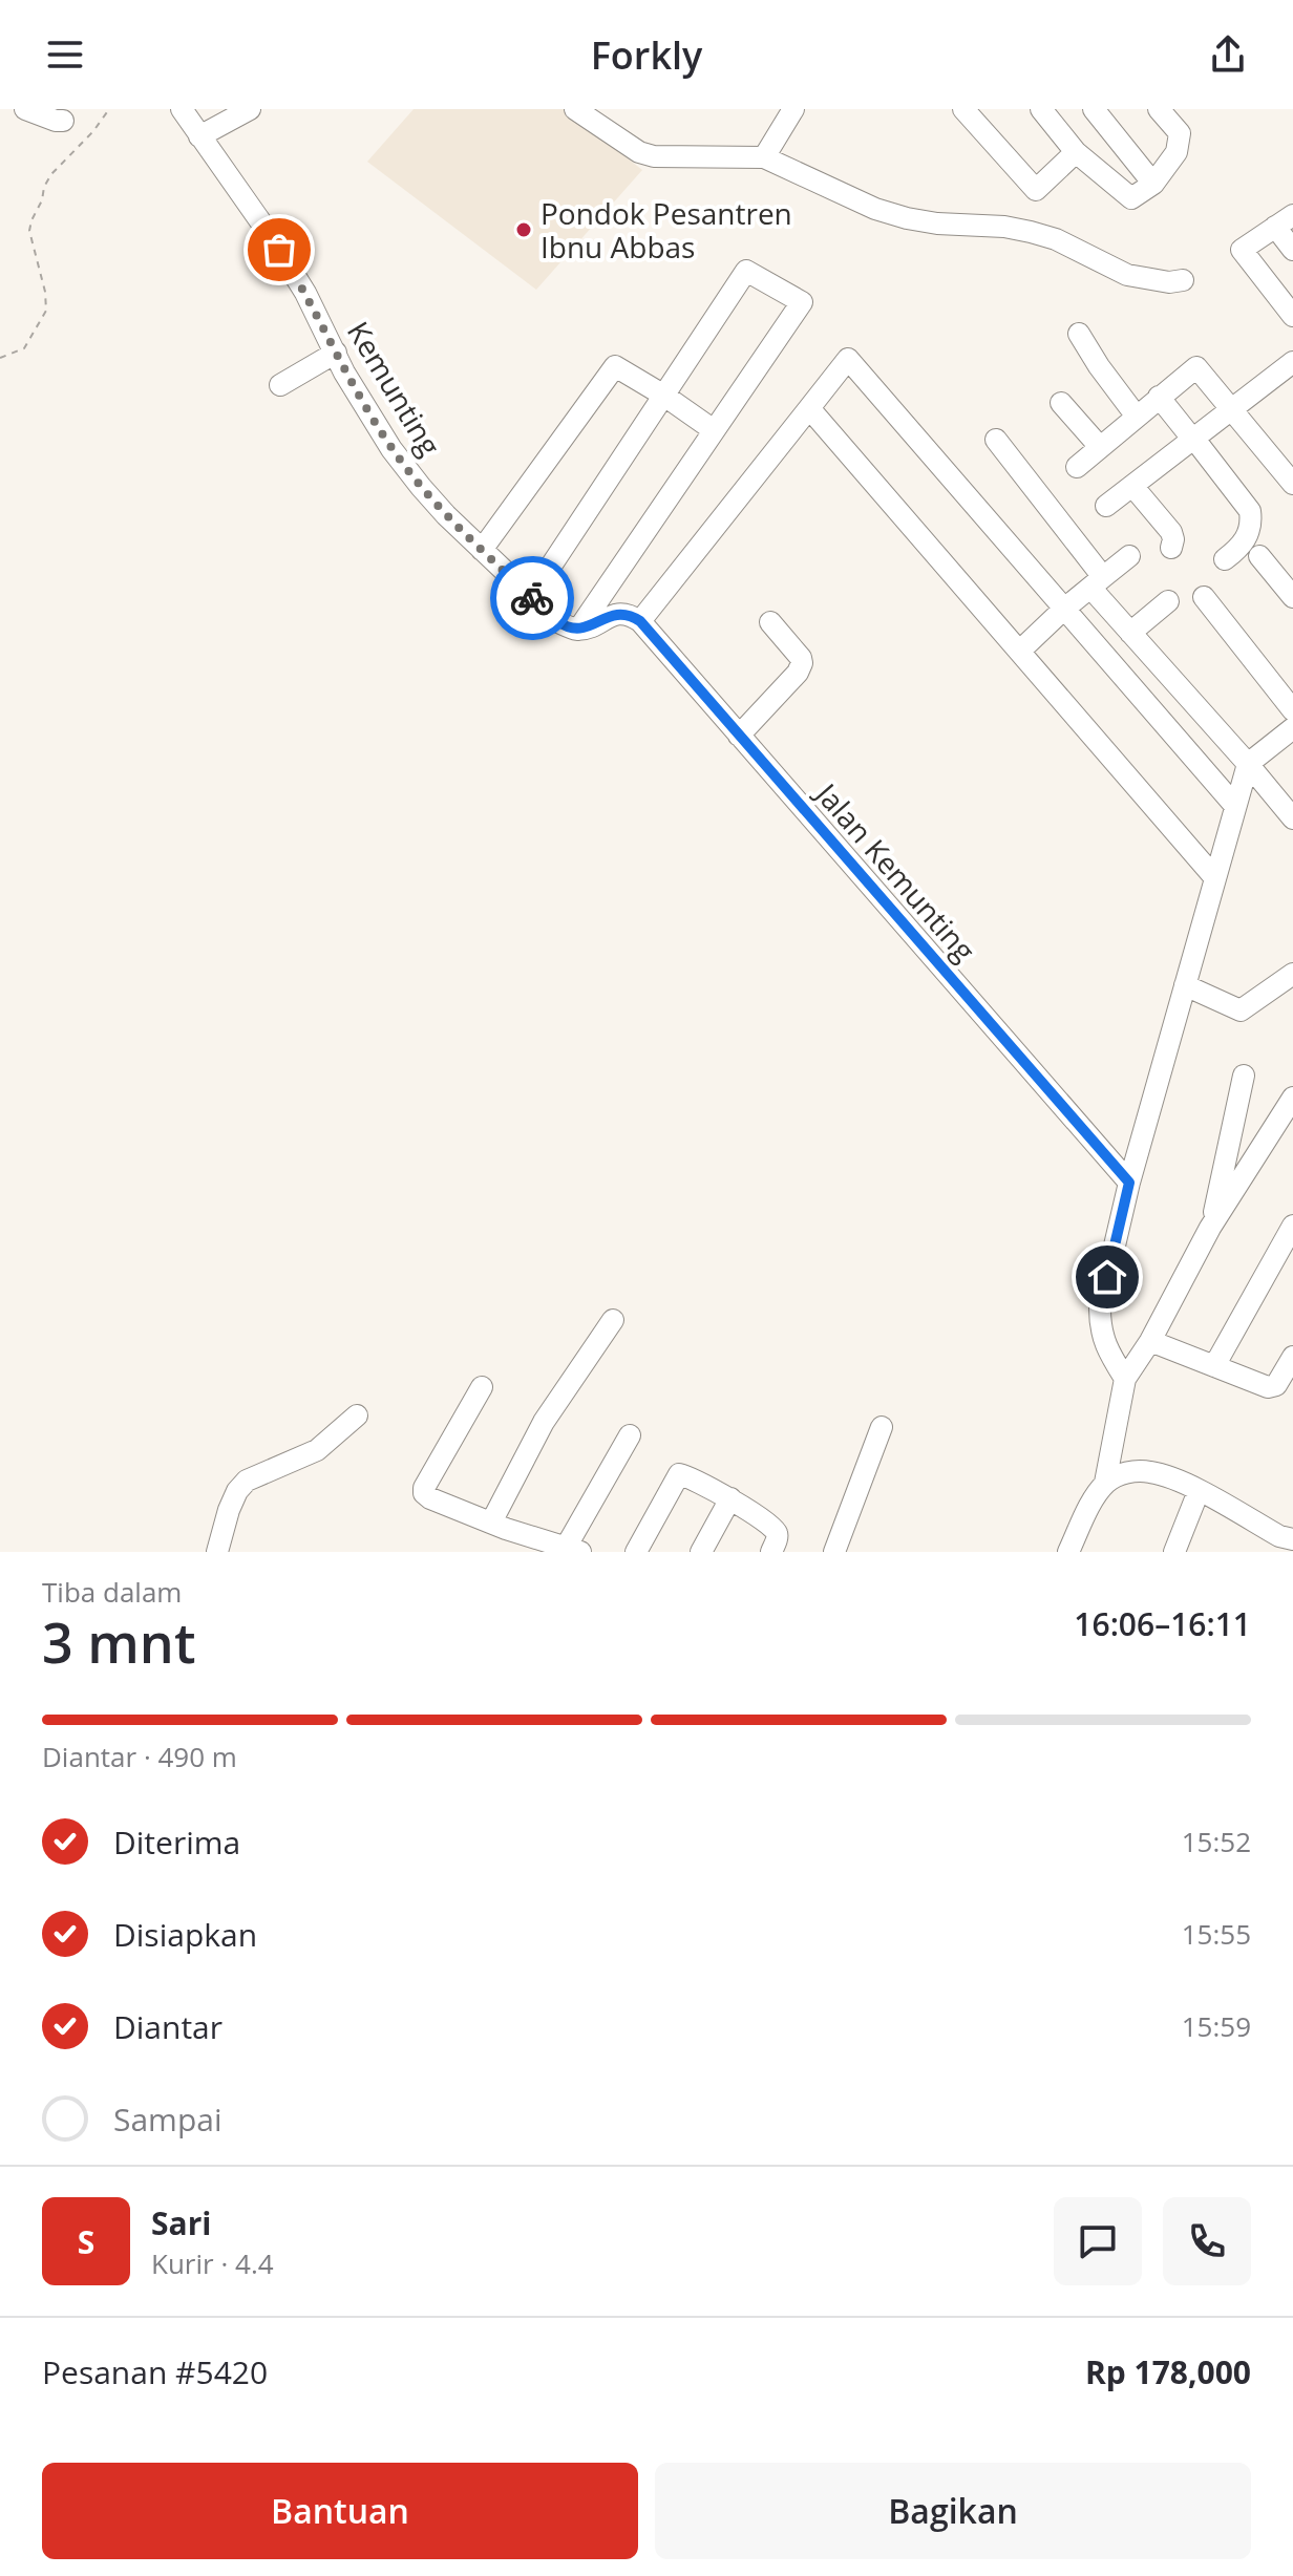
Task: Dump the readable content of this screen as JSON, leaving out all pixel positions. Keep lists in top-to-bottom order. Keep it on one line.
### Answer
{"streets":{"street":["Kemunting","Jalan Kemunting"]},"places":["Pondok Pesantren Ibnu Abbas"],"page":{"header":"Forkly","heading":["3 mnt","Tiba dalam","16:06–16:11"],"panel":["Sari","Kurir · 4.4","Pesanan #5420","Rp 178,000"],"bar":"Diantar · 490 m","list":[["Diterima","15:52"],["Disiapkan","15:55"],["Diantar","15:59"],"Sampai"],"round":"S","buttons":["Bantuan","Bagikan"]}}
